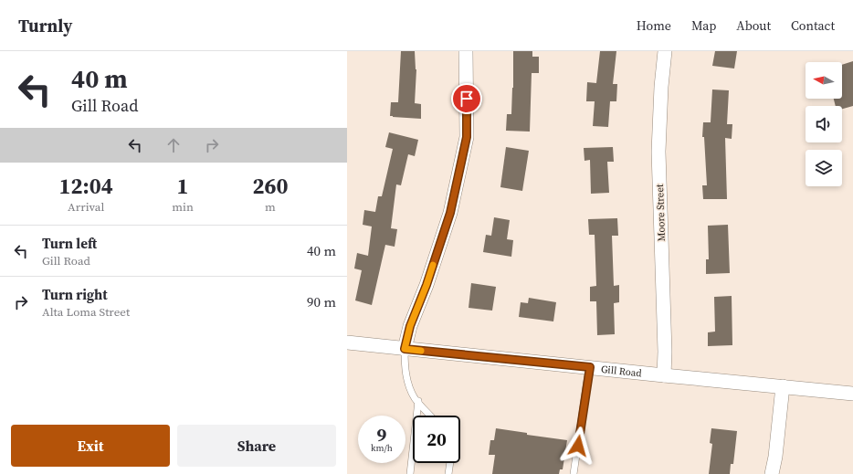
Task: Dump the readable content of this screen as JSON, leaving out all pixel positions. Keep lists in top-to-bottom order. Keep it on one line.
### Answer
{"streets":{"street":["Moore Street","Gill Road"]},"crossings":[["Moore Street","Gill Road"]],"north":"left","page":{"header":"Turnly","nav":["Home","Map","About","Contact"],"turn":["40 m","Gill Road"],"eta":["12:04","Arrival","1","min","260","m"],"list":[{"name":"Turn left","note":"Gill Road","value":"40 m"},{"name":"Turn right","note":"Alta Loma Street","value":"90 m"}],"speed":"9 km/h","limit":"20","buttons":["Exit","Share"]}}
